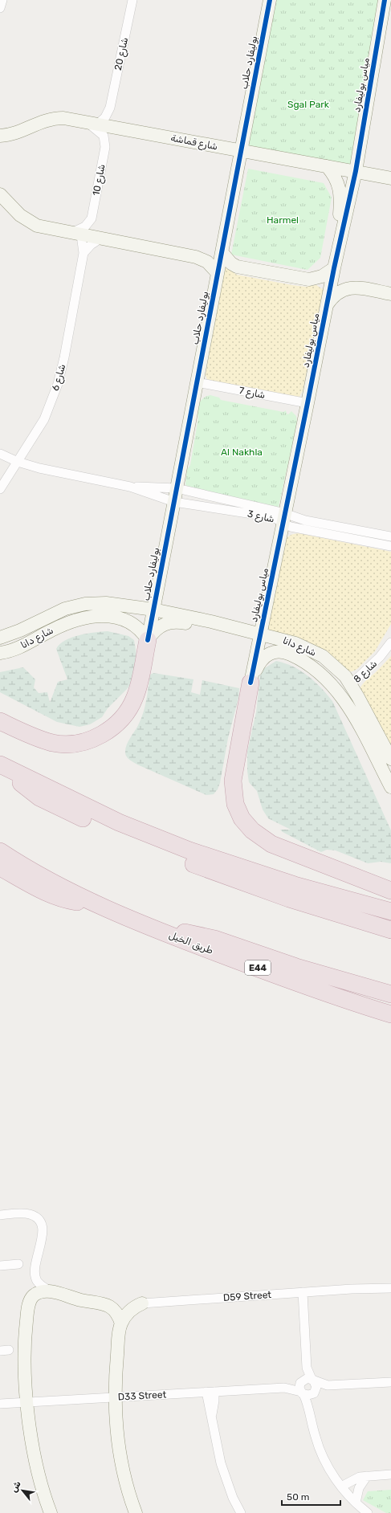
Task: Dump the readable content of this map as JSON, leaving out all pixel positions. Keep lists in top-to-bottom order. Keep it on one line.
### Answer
{"streets":{"highway":["طريق الخيل","E44"],"street":["شارع 20","بوليفارد حلاب","مياس بوليفارد","شارع قماشة","شارع 10","شارع 6","شارع 7","شارع 3","شارع دانا","شارع 8","D59 Street","D33 Street"]},"crossings":[["شارع 20","شارع قماشة"],["شارع 20","شارع 10"],["بوليفارد حلاب","شارع قماشة"],["بوليفارد حلاب","شارع 7"],["بوليفارد حلاب","شارع 3"],["بوليفارد حلاب","شارع دانا"],["مياس بوليفارد","شارع قماشة"],["مياس بوليفارد","شارع 7"],["مياس بوليفارد","شارع 3"],["مياس بوليفارد","شارع دانا"],["شارع قماشة","شارع 10"],["شارع 10","شارع 6"],["شارع 6","شارع 3"],["شارع دانا","شارع 8"]],"parks":["Sgal Park","Harmel","Al Nakhla"],"scale_bar":"50 m","north":"top left"}
